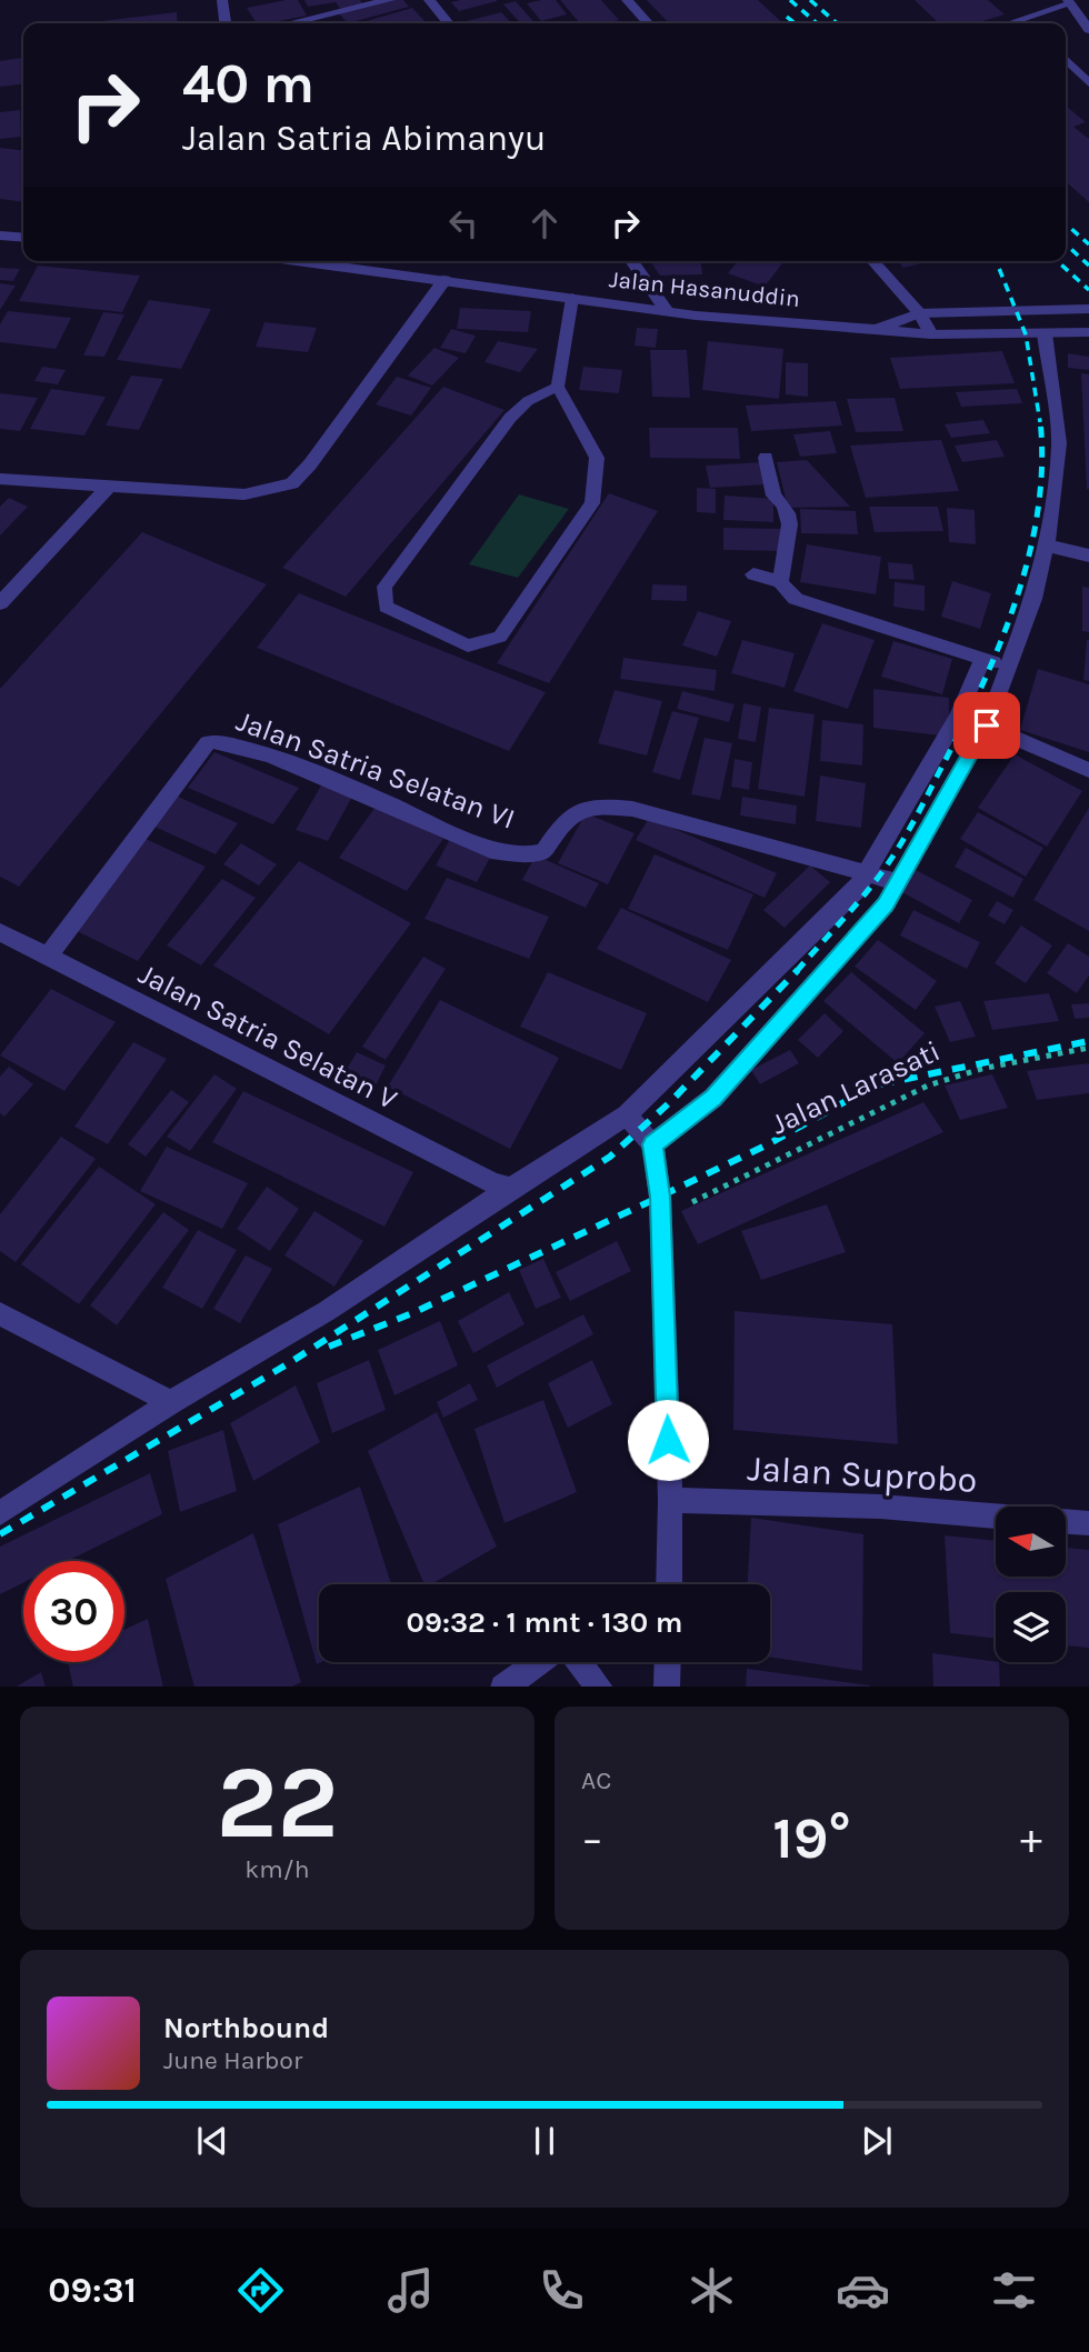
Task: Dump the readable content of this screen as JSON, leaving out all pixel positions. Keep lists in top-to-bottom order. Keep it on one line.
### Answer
{"streets":{"street":["Jalan Hasanuddin","Jalan Satria Selatan VI","Jalan Satria Selatan V","Jalan Suprobo"],"path":["Jalan Larasati"]},"crossings":[["Jalan Satria Selatan VI","Jalan Satria Selatan V"]],"north":"left","page":{"turn":["40 m","Jalan Satria Abimanyu"],"limit":"30","trip":"09:32 · 1 mnt · 130 m","tile":[["22","km/h"],"AC"],"heat":["−","19°","+"],"song":["Northbound","June Harbor"],"tabs":"09:31"}}
